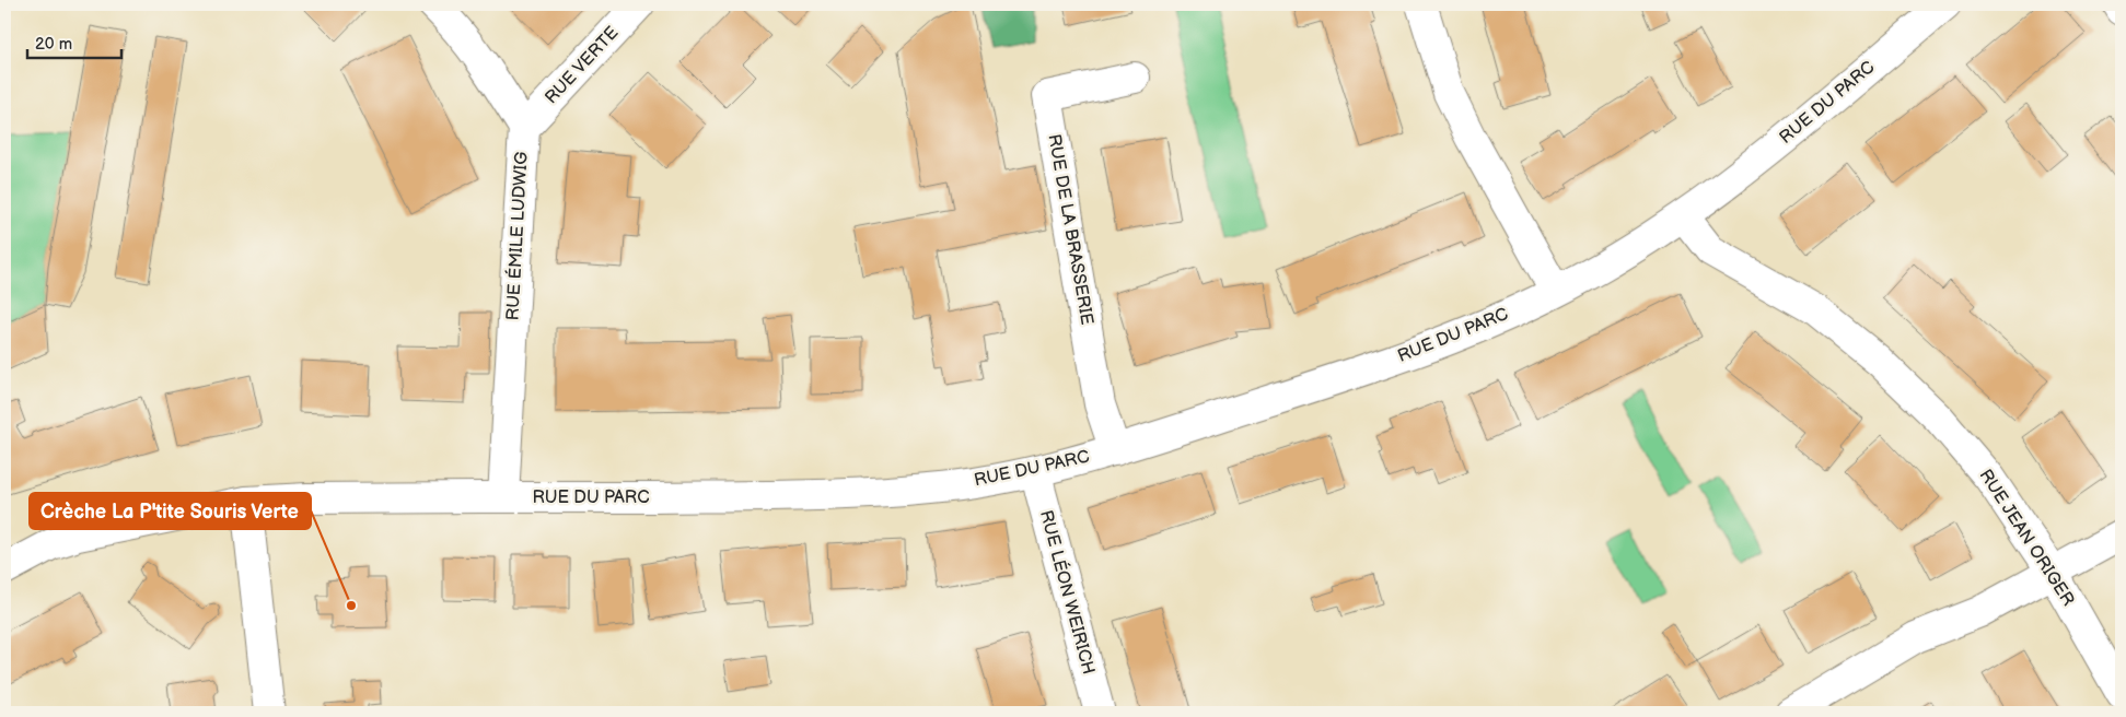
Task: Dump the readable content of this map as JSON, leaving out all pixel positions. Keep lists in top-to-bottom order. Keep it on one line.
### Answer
{"streets":{"street":["RUE VERTE","RUE DU PARC","RUE DE LA BRASSERIE","RUE ÉMILE LUDWIG","RUE JEAN ORIGER","RUE LÉON WEIRICH"]},"crossings":[["RUE VERTE","RUE ÉMILE LUDWIG"],["RUE DU PARC","RUE DE LA BRASSERIE"],["RUE DU PARC","RUE ÉMILE LUDWIG"],["RUE DU PARC","RUE JEAN ORIGER"],["RUE DU PARC","RUE LÉON WEIRICH"]],"places":["Crèche La P'tite Souris Verte"],"scale_bar":"20 m"}
